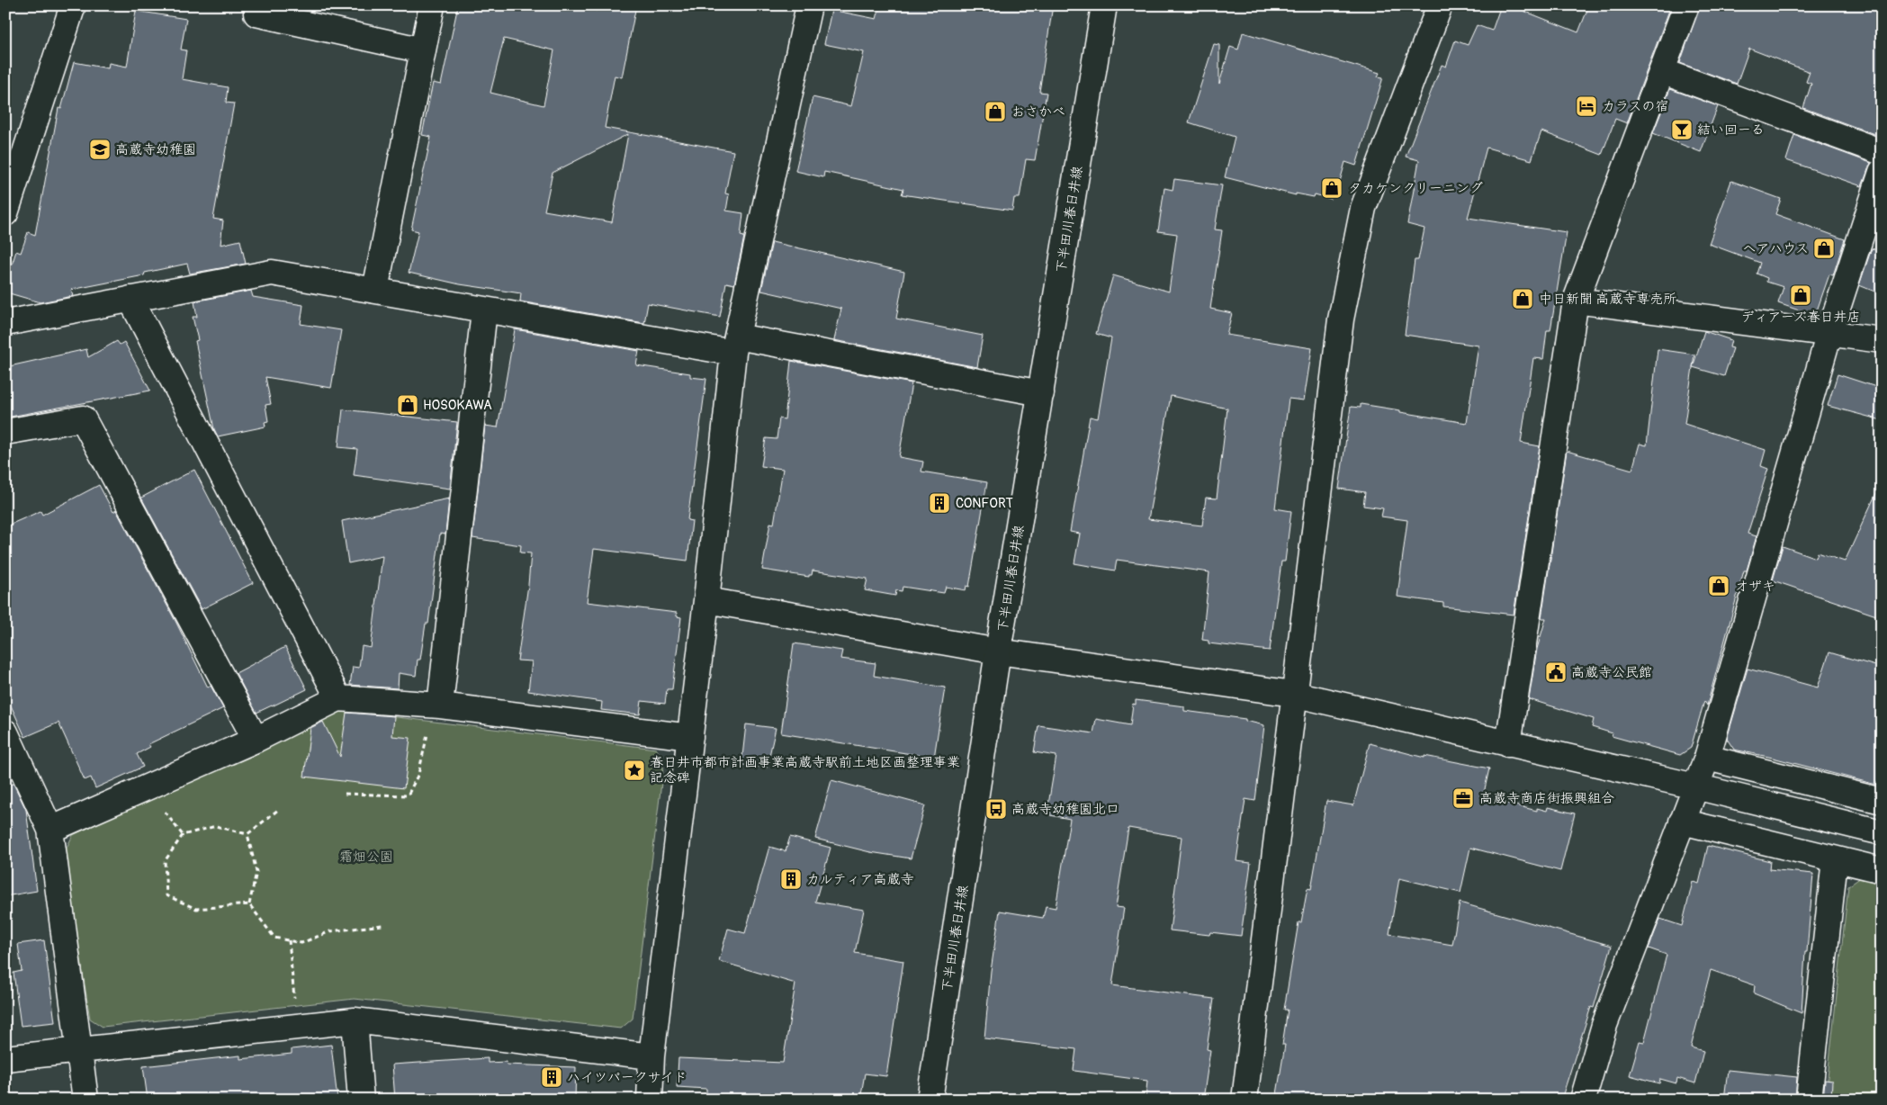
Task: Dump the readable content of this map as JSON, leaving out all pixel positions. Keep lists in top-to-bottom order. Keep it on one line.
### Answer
{"streets":{"street":["下半田川春日井線"]},"parks":["霜畑公園"],"places":{"hotel":["カラスの宿"],"shop":["おさかべ","タカケンクリーニング","ヘアハウス","ディアーズ春日井店","中日新聞 高蔵寺専売所","HOSOKAWA","オザキ"],"bar":["結い回ーる"],"school or university":["高蔵寺幼稚園"],"building":["CONFORT","カルティア高蔵寺","ハイツパークサイド"],"public building":["高蔵寺公民館"],"place":["春日井市都市計画事業高蔵寺駅前土地区画整理事業 記念碑"],"office":["高蔵寺商店街振興組合"],"bus stop":["高蔵寺幼稚園北口"]}}
